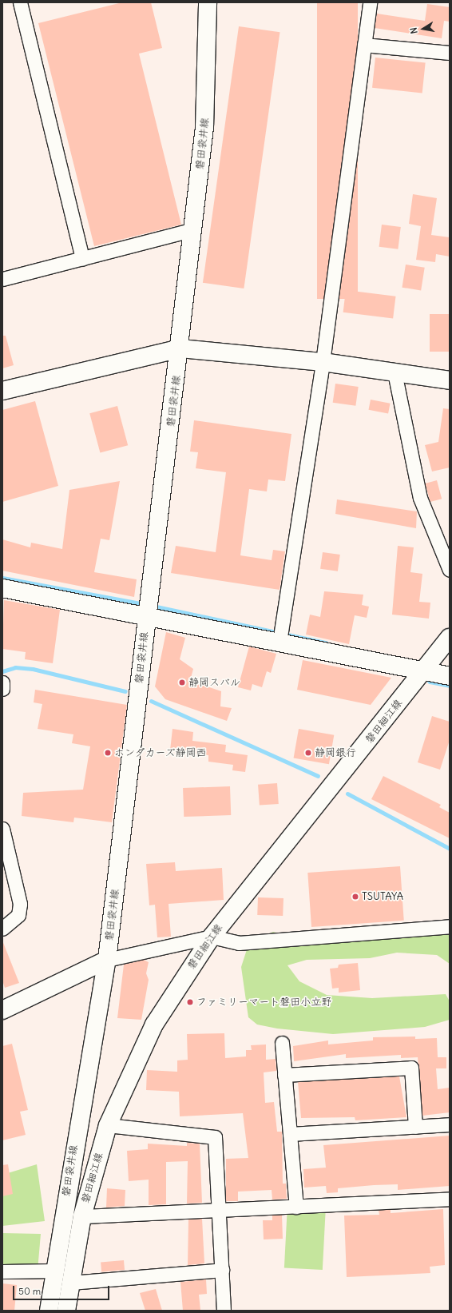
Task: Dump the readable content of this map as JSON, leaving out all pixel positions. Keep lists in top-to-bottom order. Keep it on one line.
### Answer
{"streets":{"main road":["磐田袋井線","磐田細江線"]},"places":["静岡スバル","ホンダカーズ静岡西","静岡銀行","TSUTAYA","ファミリーマート磐田小立野"],"scale_bar":"50 m","north":"left"}
